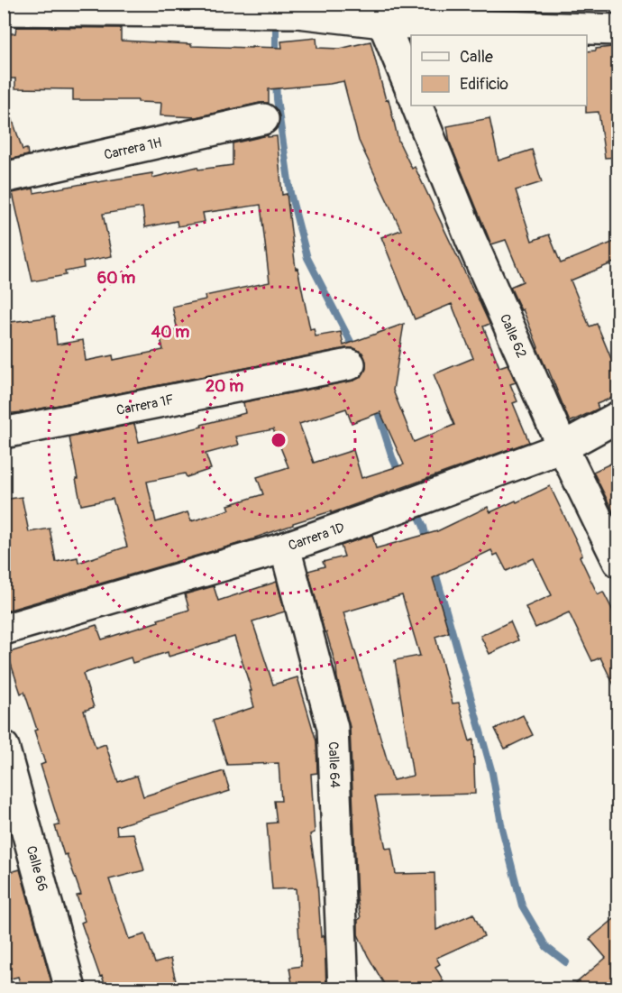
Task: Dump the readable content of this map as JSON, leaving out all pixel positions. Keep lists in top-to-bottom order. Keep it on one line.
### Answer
{"streets":{"street":["Carrera 1H","Calle 62","Carrera 1F","Carrera 1D","Calle 64","Calle 66"]},"crossings":[["Calle 62","Carrera 1D"],["Carrera 1D","Calle 64"]],"legend":["Calle","Edificio"],"rings":["60 m","40 m","20 m"]}
